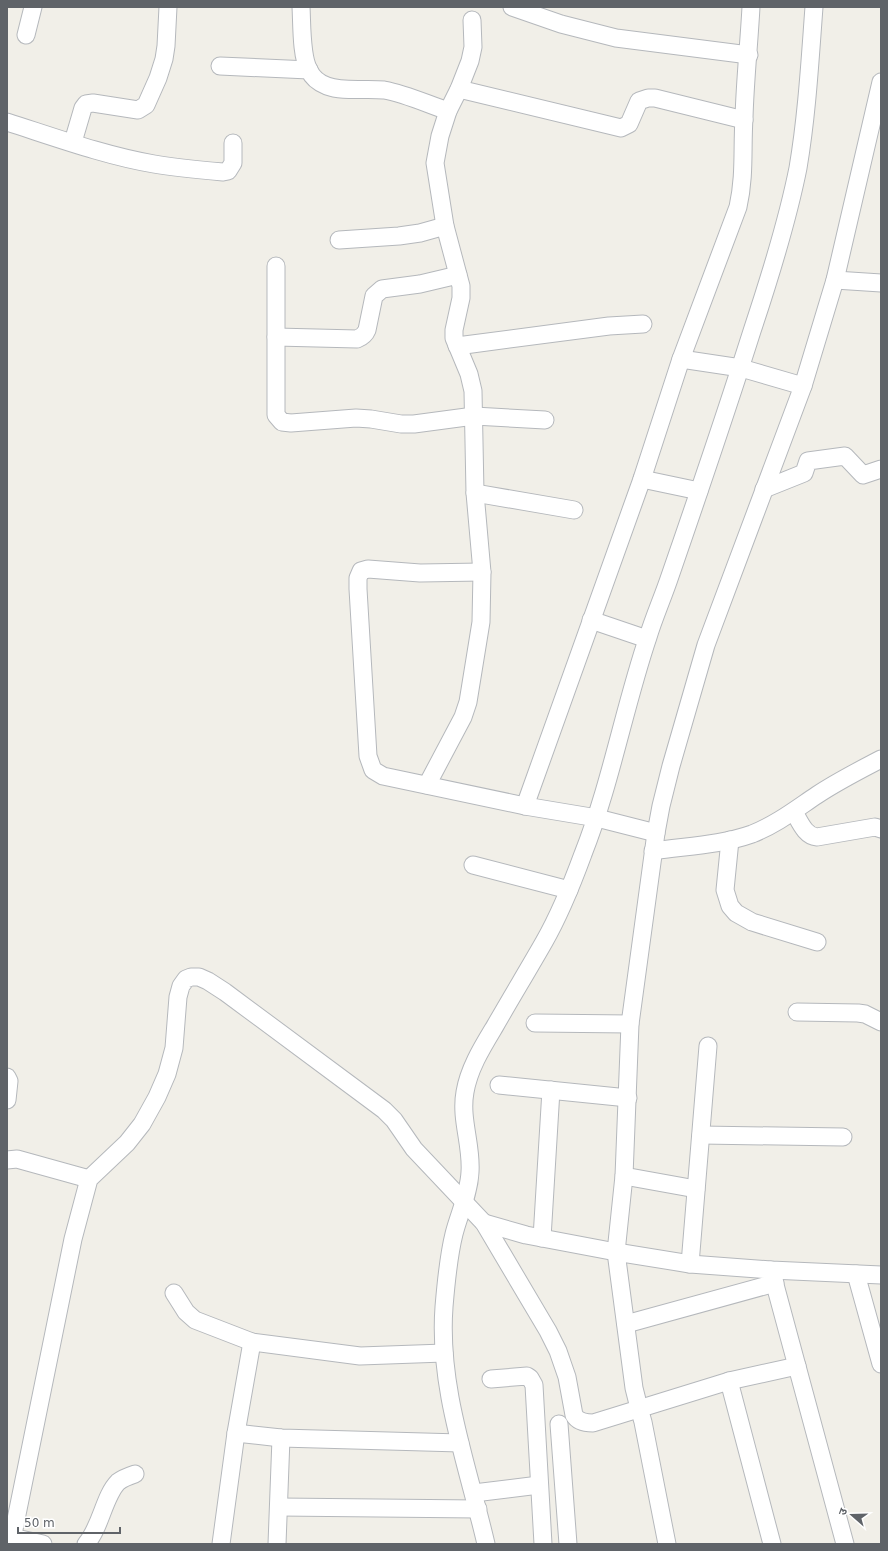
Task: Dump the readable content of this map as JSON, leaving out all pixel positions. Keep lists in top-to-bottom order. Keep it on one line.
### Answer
{"scale_bar":"50 m","north":"left"}
